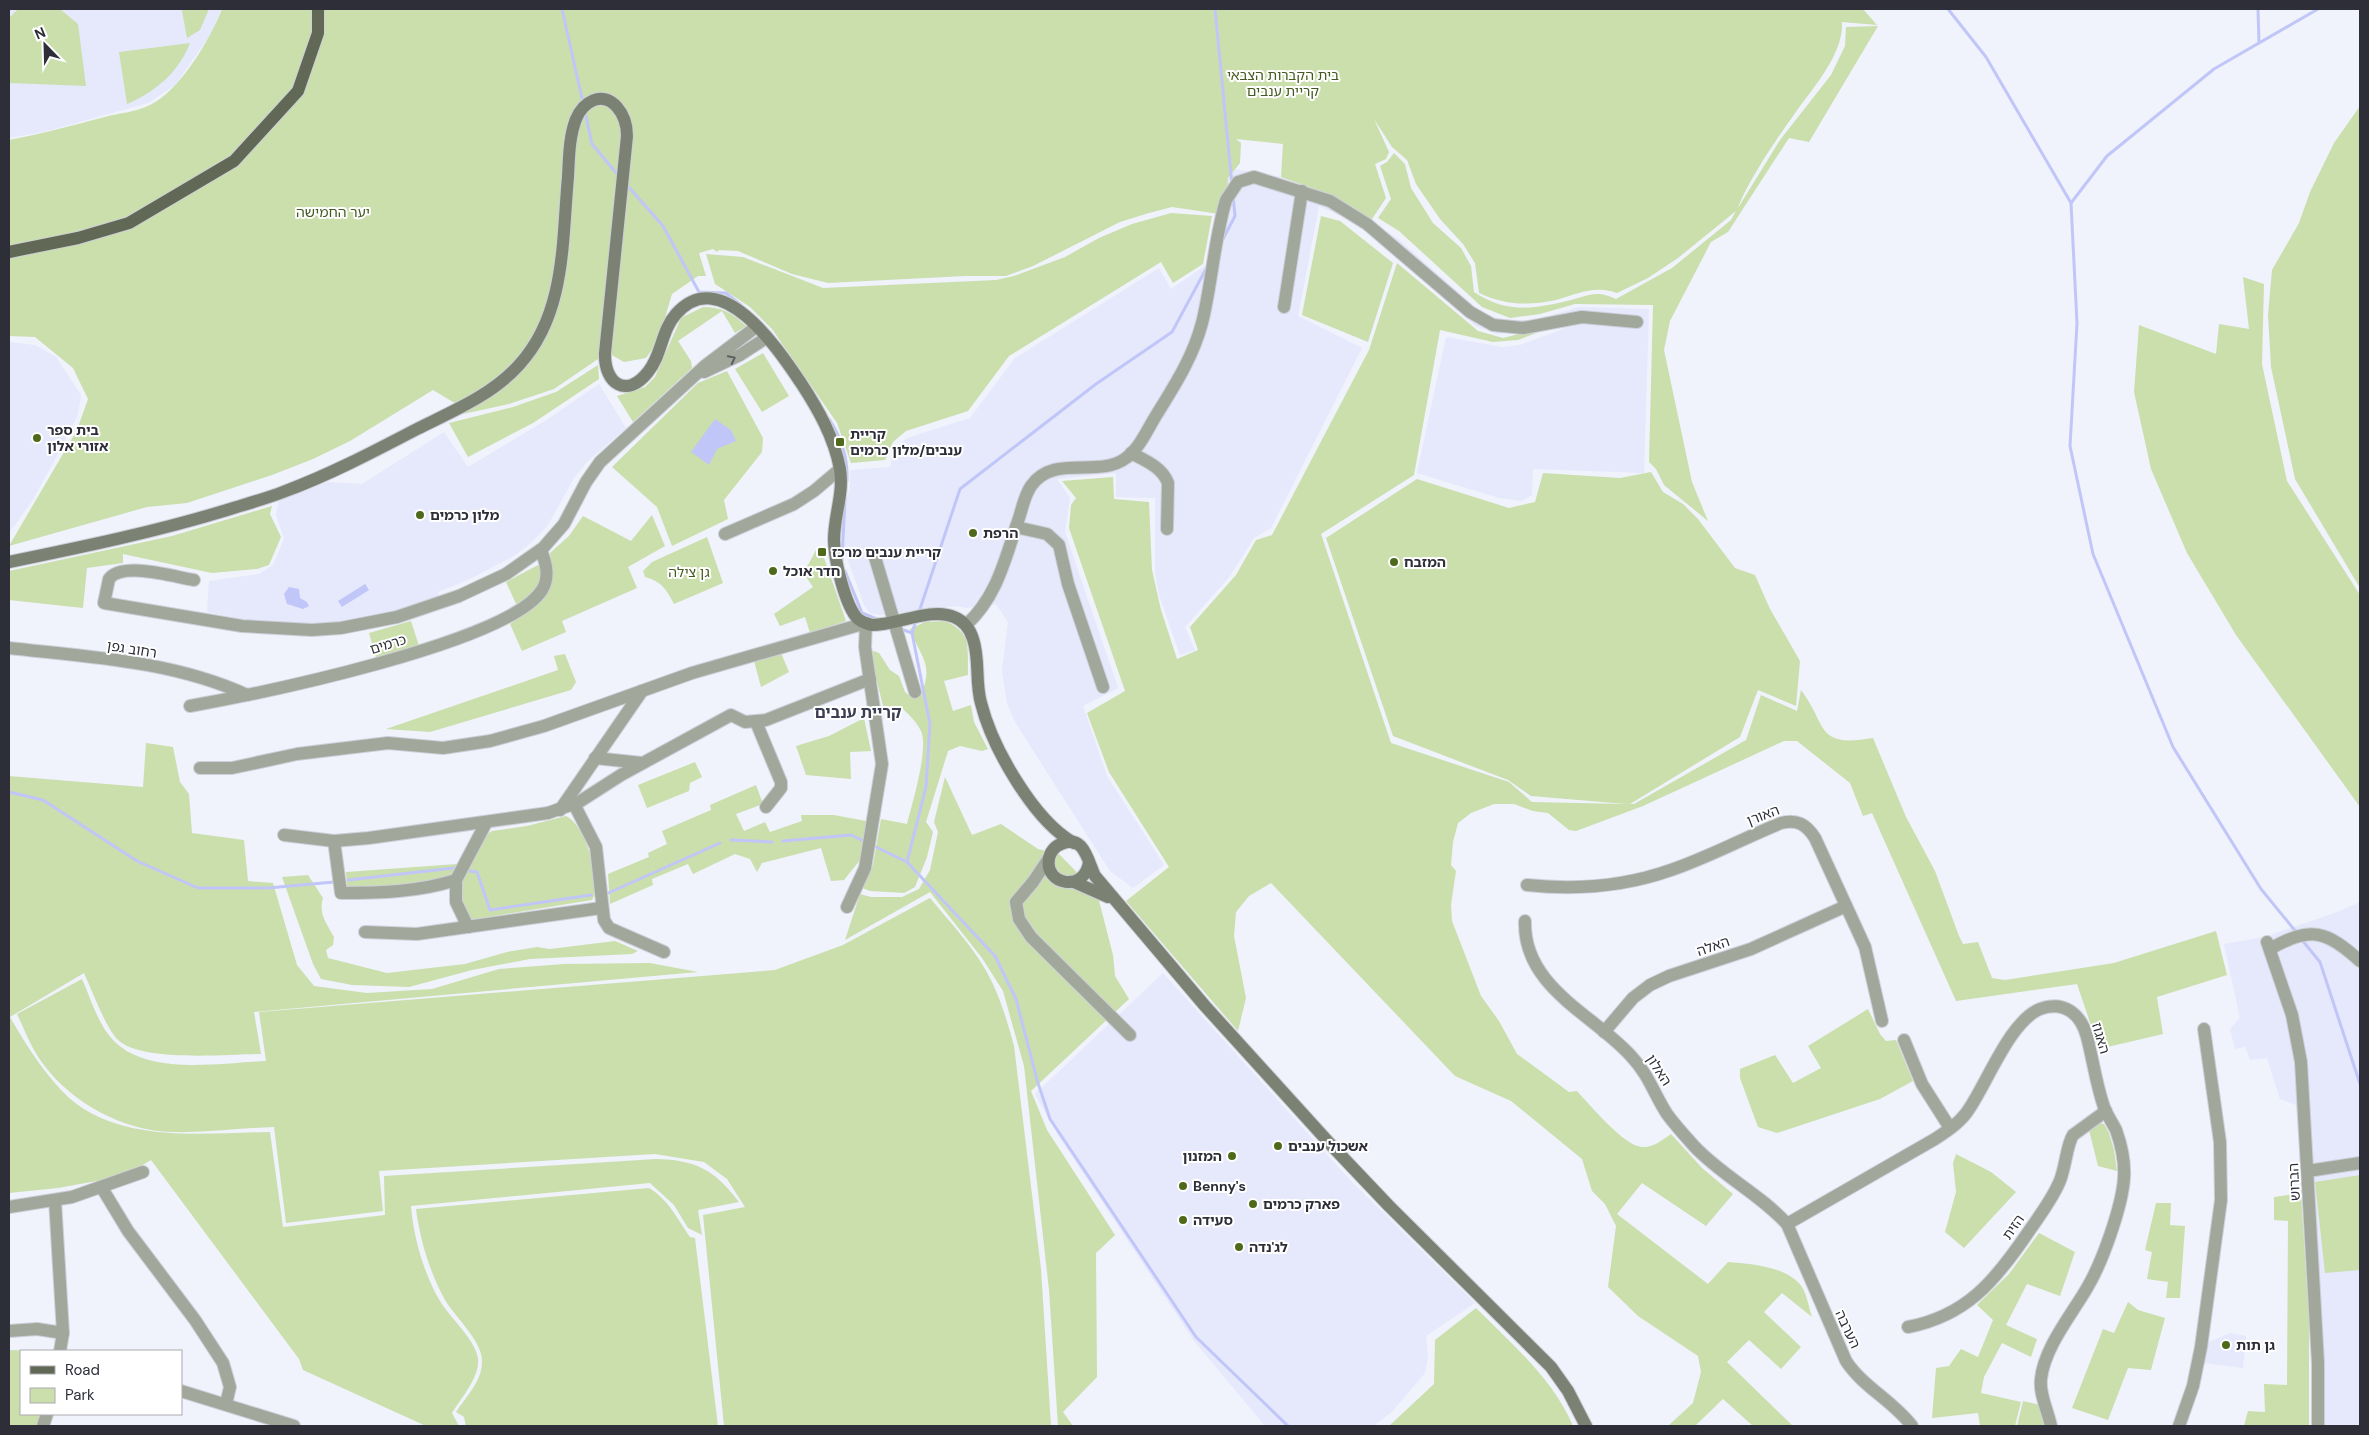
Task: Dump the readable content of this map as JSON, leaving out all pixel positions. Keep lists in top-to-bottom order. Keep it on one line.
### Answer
{"streets":{"street":["כרמים","רחוב גפן","האורן","האלה","האגוז","האלון","הברוש","הזית","הערבה"]},"crossings":[["כרמים","רחוב גפן"],["האורן","האלה"],["האלה","האלון"],["האגוז","האלון"],["האגוז","הזית"],["האגוז","הערבה"],["האלון","הערבה"]],"districts":["קריית ענבים"],"parks":["בית הקברות הצבאי קריית ענבים","יער החמישה","גן צילה"],"places":{"other":["בית ספר אזורי אלון","מלון כרמים","הרפת","המזבח","חדר אוכל","אשכול ענבים","המזנון","Benny's","פארק כרמים","סעידה","לג'נדה","גן תות"],"transit":["קריית ענבים/מלון כרמים","קריית ענבים מרכז"]},"legend":["Road","Park"],"north":"top left"}
